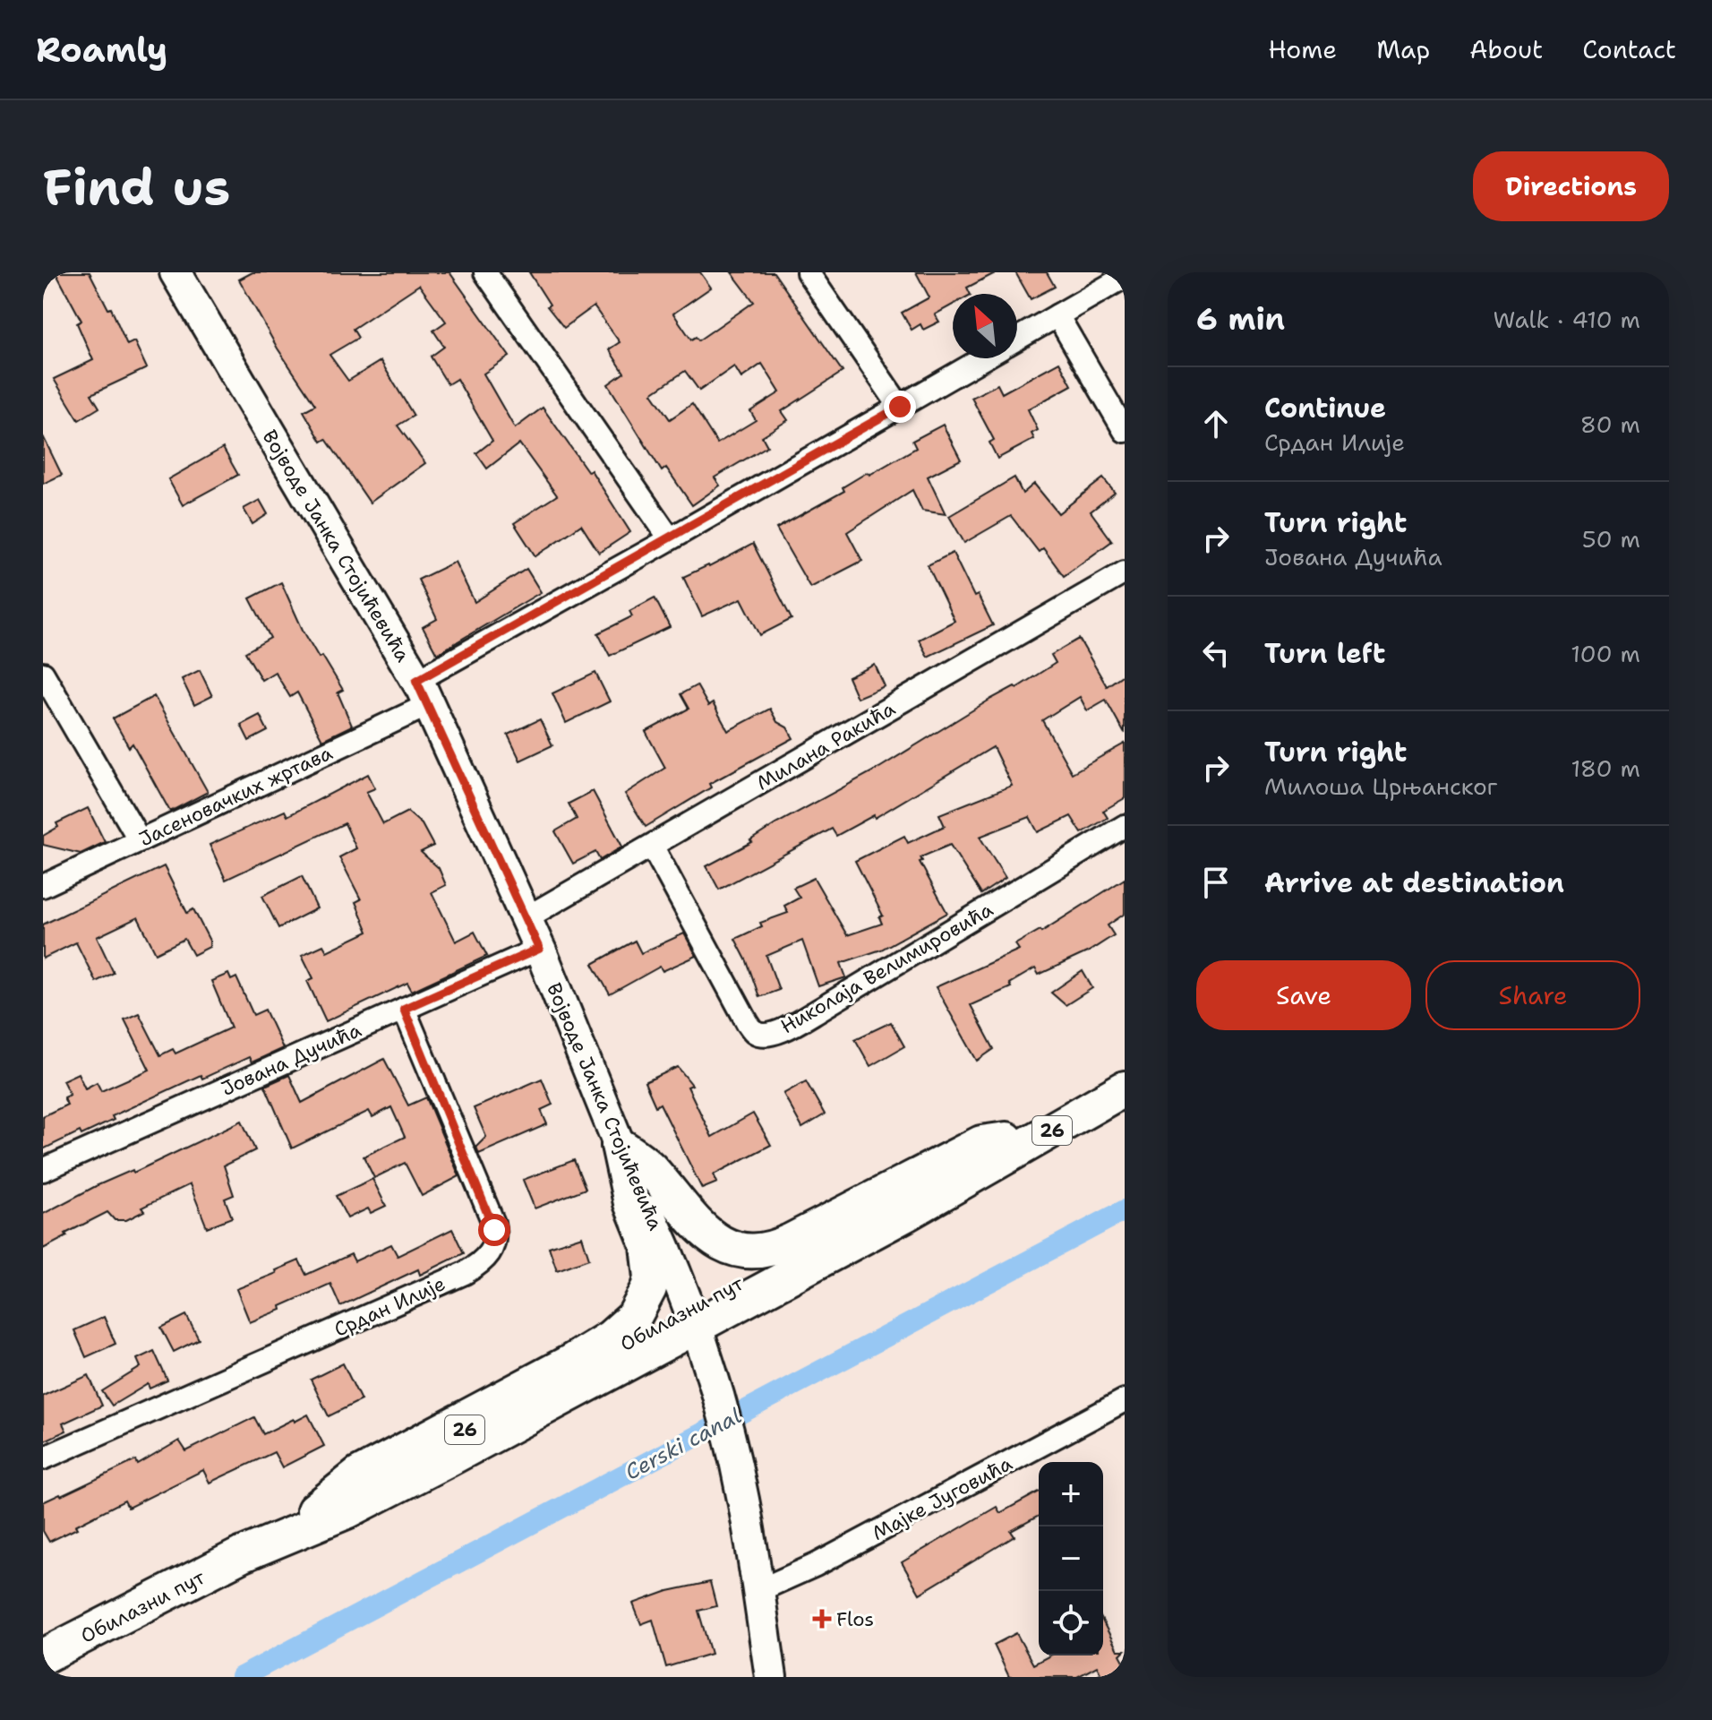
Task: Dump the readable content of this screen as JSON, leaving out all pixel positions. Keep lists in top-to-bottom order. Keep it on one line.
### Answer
{"streets":{"main road":["26","Обилазни пут"],"street":["Војводе Јанка Стојићевића","Милана Ракића","Јасеновачких жртава","Николаја Велимировића","Јована Дучића","Срдан Илије","Мајке Југовића"]},"crossings":[["Војводе Јанка Стојићевића","Милана Ракића"],["Војводе Јанка Стојићевића","Јасеновачких жртава"],["Војводе Јанка Стојићевића","Јована Дучића"],["Војводе Јанка Стојићевића","Обилазни пут"],["Војводе Јанка Стојићевића","Мајке Југовића"],["Милана Ракића","Николаја Велимировића"],["Јована Дучића","Срдан Илије"]],"water":["Cerski canal"],"places":{"health":["Flos"]},"north":"top left","page":{"header":"Roamly","nav":["Home","Map","About","Contact"],"buttons":["Directions",["Save","Share"]],"title":"Find us","heading":["6 min","Walk · 410 m"],"list":[["Continue","Срдан Илије","80 m"],["Turn right","Јована Дучића","50 m"],["Turn left","100 m"],["Turn right","Милоша Црњанског","180 m"],"Arrive at destination"],"map_buttons":["+","−"]}}
